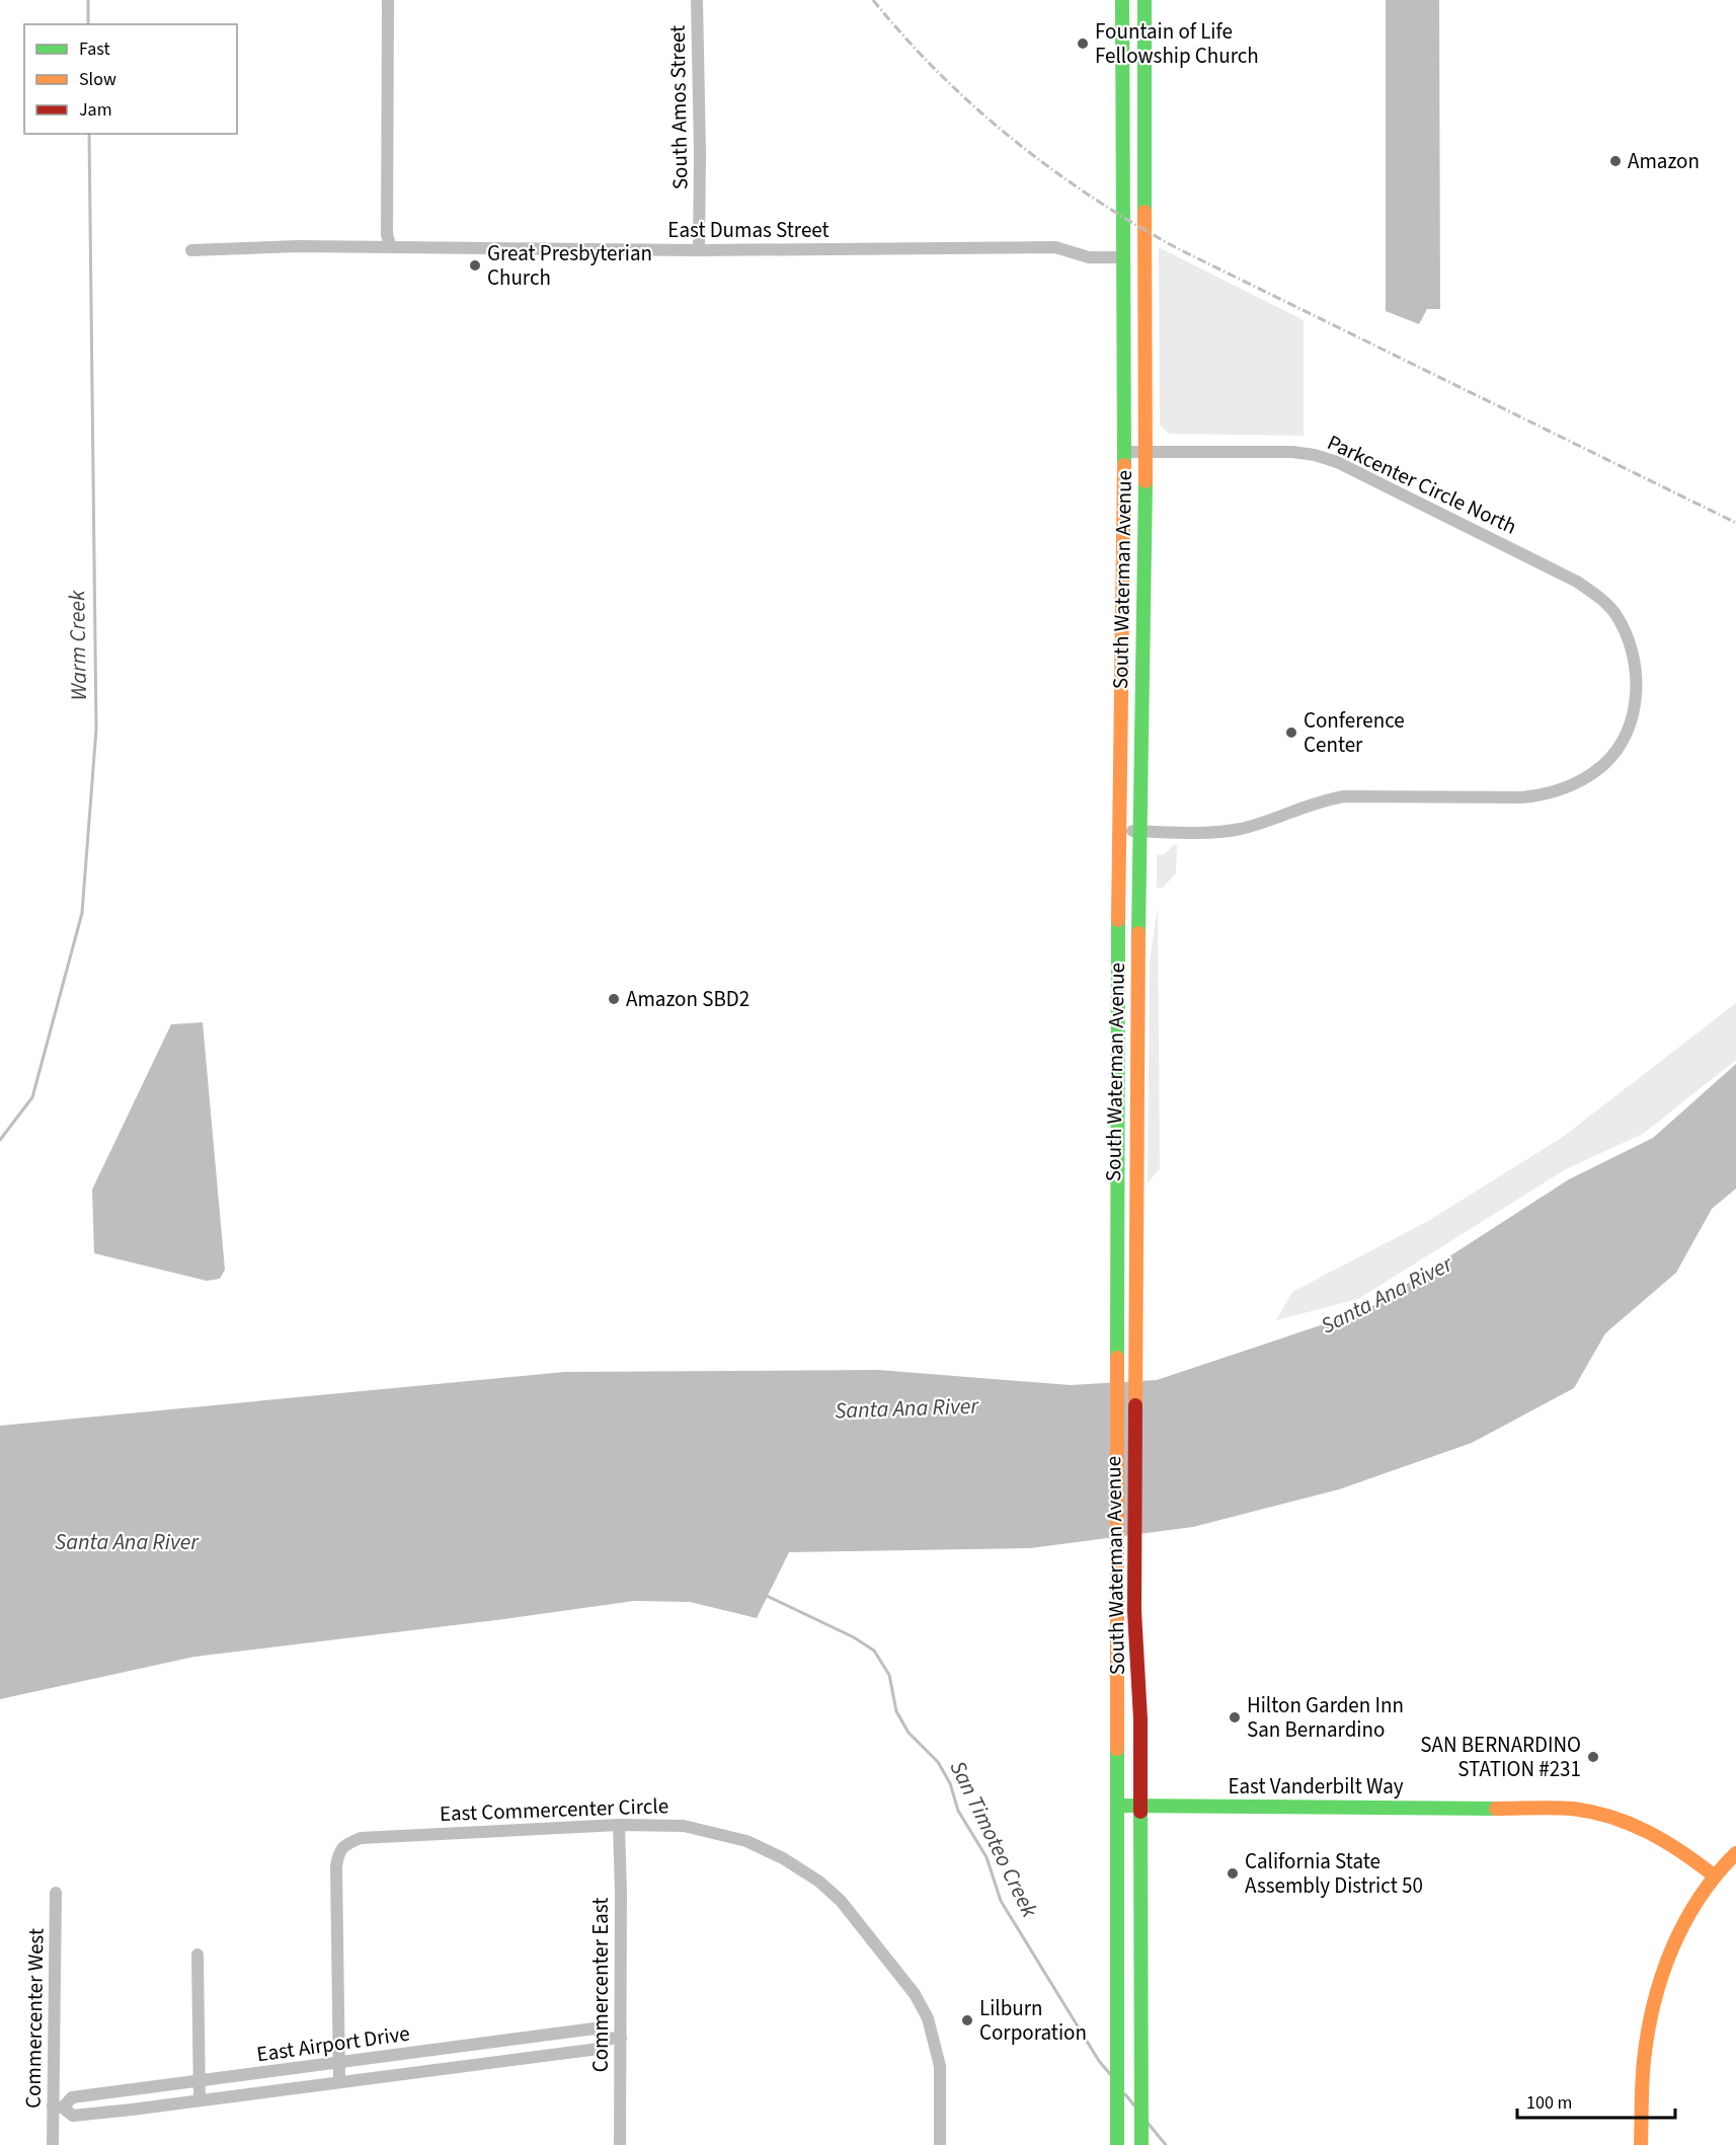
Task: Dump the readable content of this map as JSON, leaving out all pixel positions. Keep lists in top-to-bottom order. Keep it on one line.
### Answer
{"streets":{"main road":["South Waterman Avenue","East Vanderbilt Way"],"street":["South Amos Street","East Dumas Street","Parkcenter Circle North","East Commercenter Circle","Commercenter East","Commercenter West","East Airport Drive"]},"crossings":[["South Amos Street","East Dumas Street"],["East Dumas Street","South Waterman Avenue"],["Parkcenter Circle North","South Waterman Avenue"],["South Waterman Avenue","East Vanderbilt Way"],["East Commercenter Circle","Commercenter East"],["East Commercenter Circle","East Airport Drive"],["Commercenter East","East Airport Drive"],["Commercenter West","East Airport Drive"]],"water":["Warm Creek","Santa Ana River","San Timoteo Creek"],"places":["Fountain of Life Fellowship Church","Amazon","Great Presbyterian Church","Conference Center","Amazon SBD2","Hilton Garden Inn San Bernardino","SAN BERNARDINO STATION #231","California State Assembly District 50","Lilburn Corporation"],"legend":["Fast","Slow","Jam"],"scale_bar":"100 m"}
